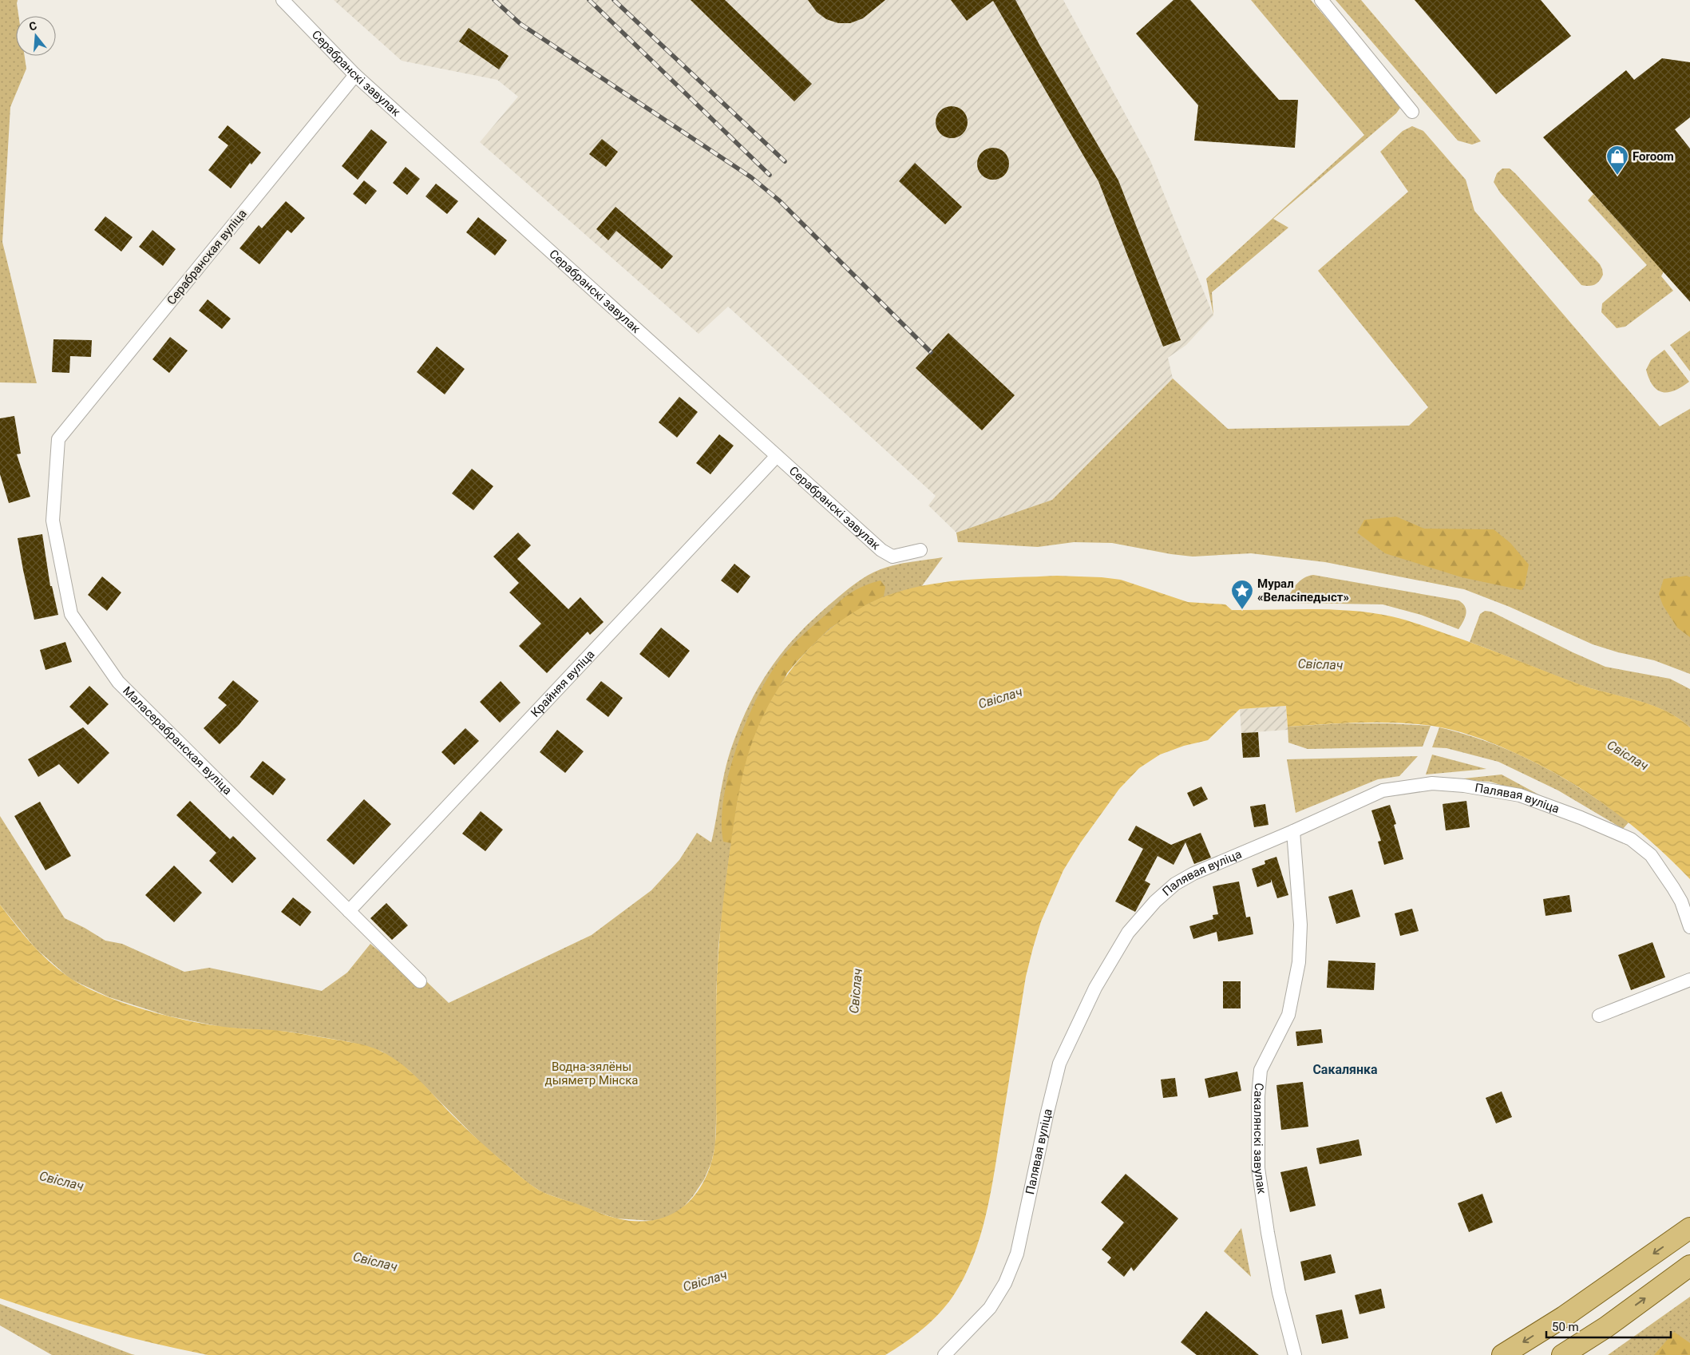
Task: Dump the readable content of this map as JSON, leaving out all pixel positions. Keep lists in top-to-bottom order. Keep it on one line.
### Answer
{"streets":{"street":["Серабранскі завулак","Серабранская вуліца","Крайняя вуліца","Маласерабранская вуліца","Палявая вуліца","Сакалянскі завулак"]},"crossings":[["Серабранскі завулак","Серабранская вуліца"],["Серабранскі завулак","Крайняя вуліца"],["Серабранская вуліца","Маласерабранская вуліца"],["Крайняя вуліца","Маласерабранская вуліца"],["Палявая вуліца","Сакалянскі завулак"]],"districts":["Сакалянка"],"water":["Свіслач"],"parks":["Водна-зялёны дыяметр Мінска"],"places":{"shop":["Foroom"],"place":["Мурал «Веласіпедыст»"]},"scale_bar":"50 m","north":"top"}
